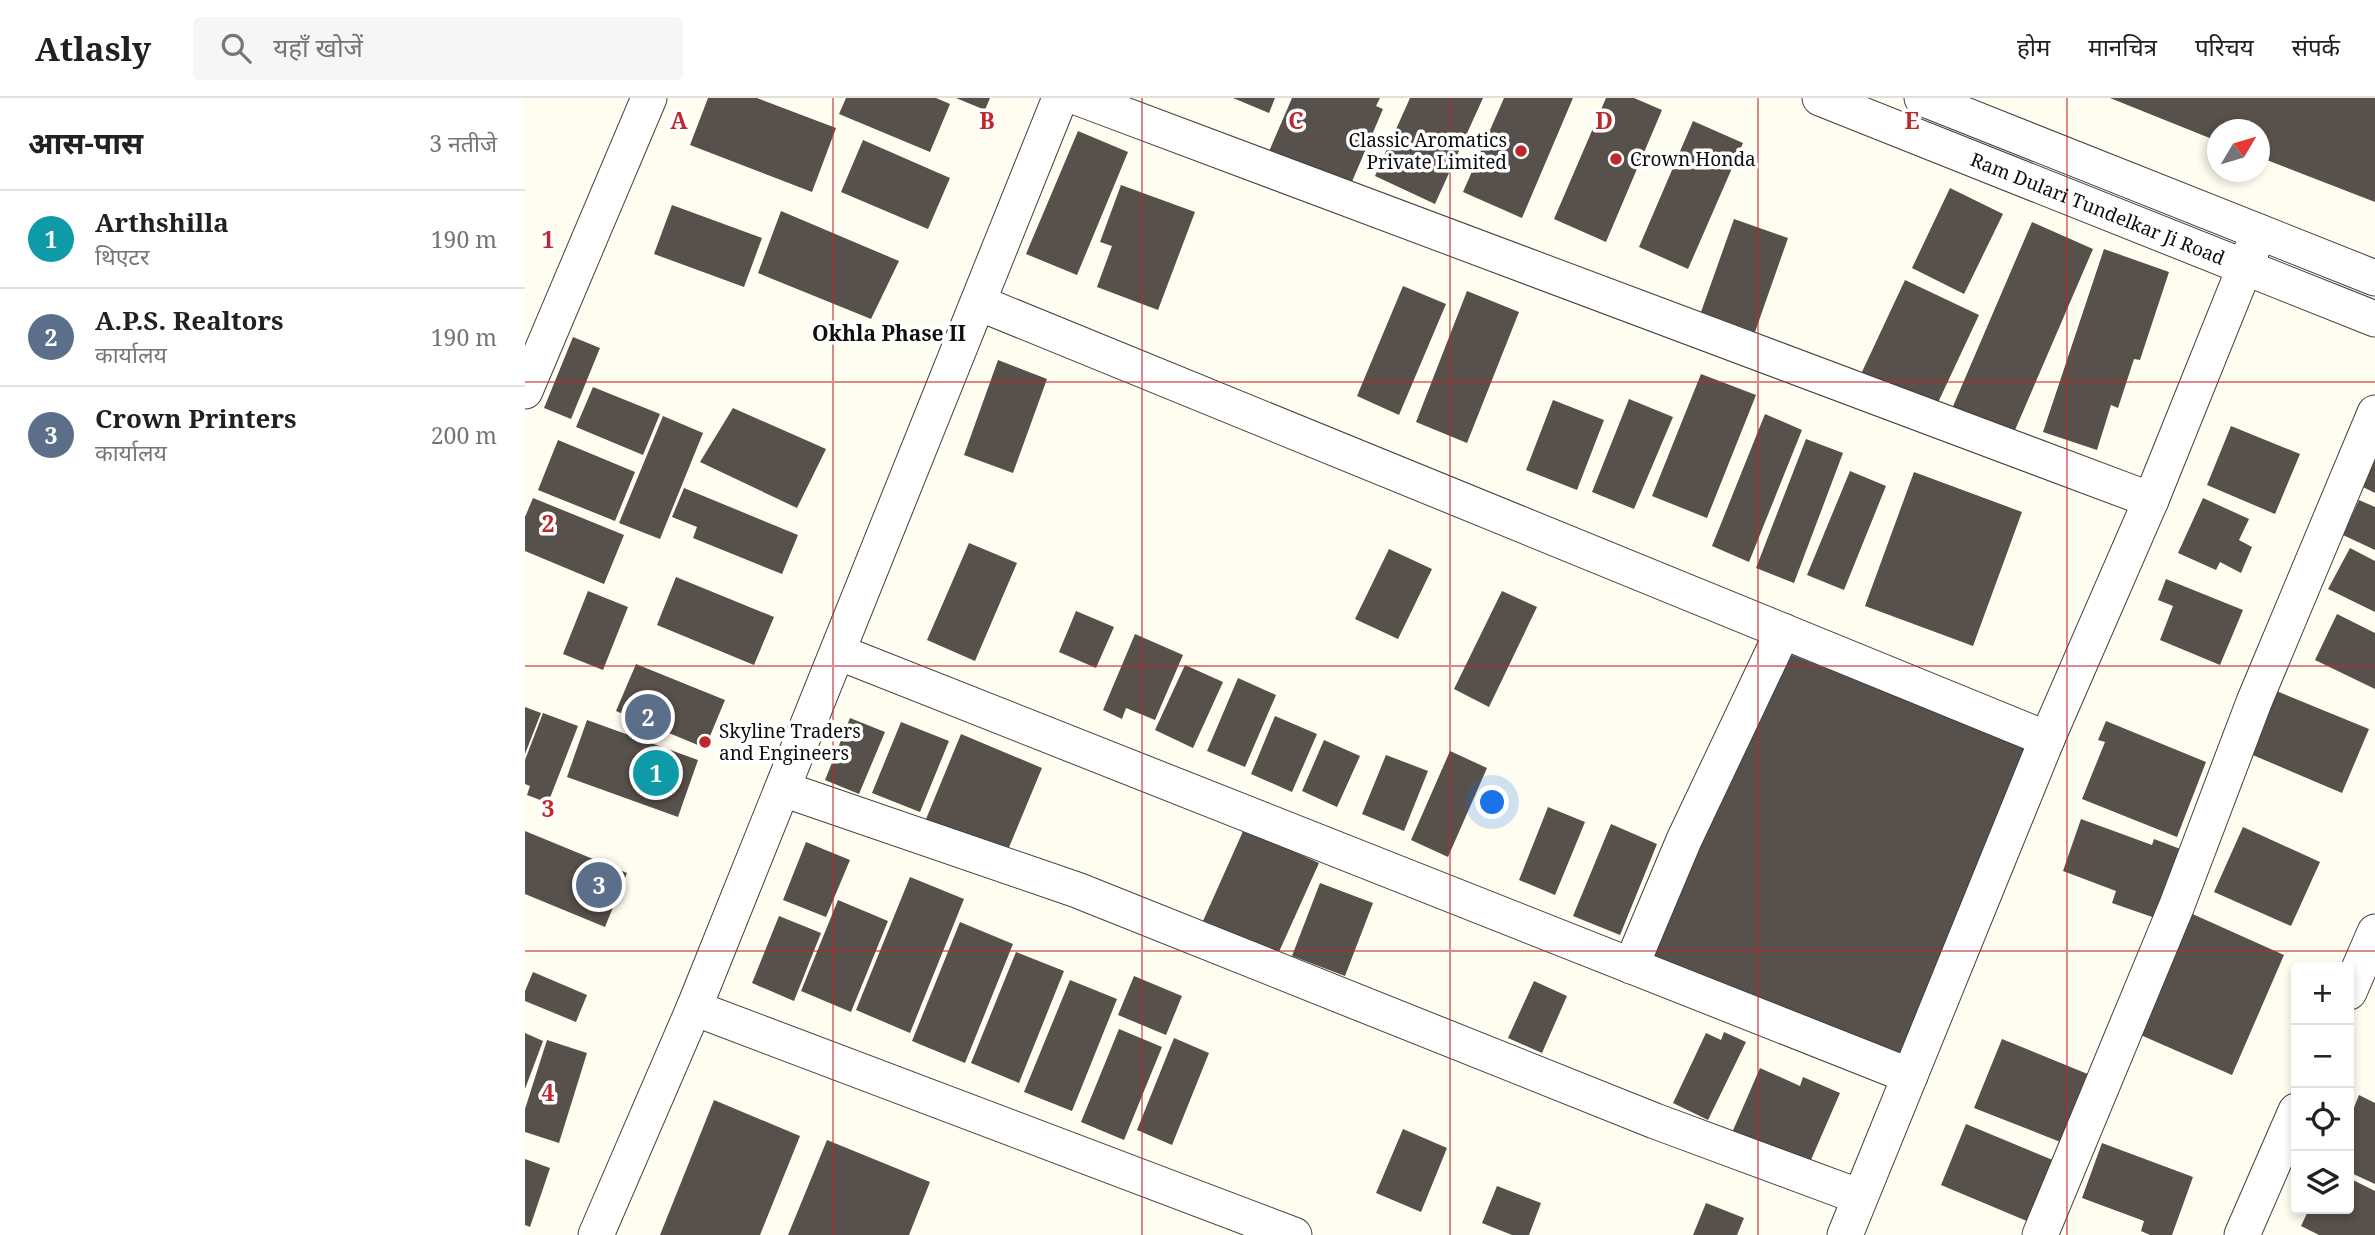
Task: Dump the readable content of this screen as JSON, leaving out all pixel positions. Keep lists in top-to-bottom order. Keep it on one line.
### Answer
{"streets":{"street":["Ram Dulari Tundelkar Ji Road"]},"districts":["Okhla Phase II"],"places":["Classic Aromatics Private Limited","Crown Honda","Skyline Traders and Engineers"],"north":"top right","page":{"header":"Atlasly","search":"यहाँ खोजें","nav":["होम","मानचित्र","परिचय","संपर्क"],"heading":["आस-पास","3 नतीजे"],"list":[{"mark":"1","name":"Arthshilla","note":"थिएटर","value":"190 m"},{"mark":"2","name":"A.P.S. Realtors","note":"कार्यालय","value":"190 m"},{"mark":"3","name":"Crown Printers","note":"कार्यालय","value":"200 m"}],"pins":["2","1","3"],"map_buttons":["+","−"]},"grid":{"columns":["A","B","C","D","E"],"rows":["1","2","3","4"]}}
